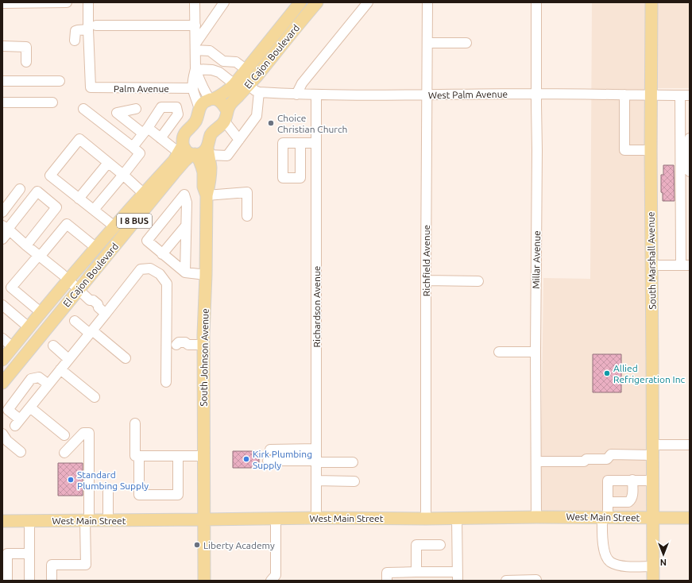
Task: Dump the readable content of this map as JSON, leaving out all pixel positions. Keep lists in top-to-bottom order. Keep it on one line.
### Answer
{"streets":{"main road":["El Cajon Boulevard","I 8 BUS","South Marshall Avenue","South Johnson Avenue","West Main Street"],"street":["Palm Avenue","West Palm Avenue","Millar Avenue","Richfield Avenue","Richardson Avenue"]},"crossings":[["El Cajon Boulevard","I 8 BUS"],["El Cajon Boulevard","South Johnson Avenue"],["West Palm Avenue","Millar Avenue"],["West Palm Avenue","Richfield Avenue"],["West Palm Avenue","South Marshall Avenue"],["West Palm Avenue","Richardson Avenue"],["I 8 BUS","South Johnson Avenue"],["Millar Avenue","West Main Street"],["Richfield Avenue","West Main Street"],["South Marshall Avenue","West Main Street"],["Richardson Avenue","West Main Street"],["South Johnson Avenue","West Main Street"]],"places":["Choice Christian Church","Allied Refrigeration Inc","Kirk Plumbing Supply","Standard Plumbing Supply","Liberty Academy"],"north":"bottom"}
